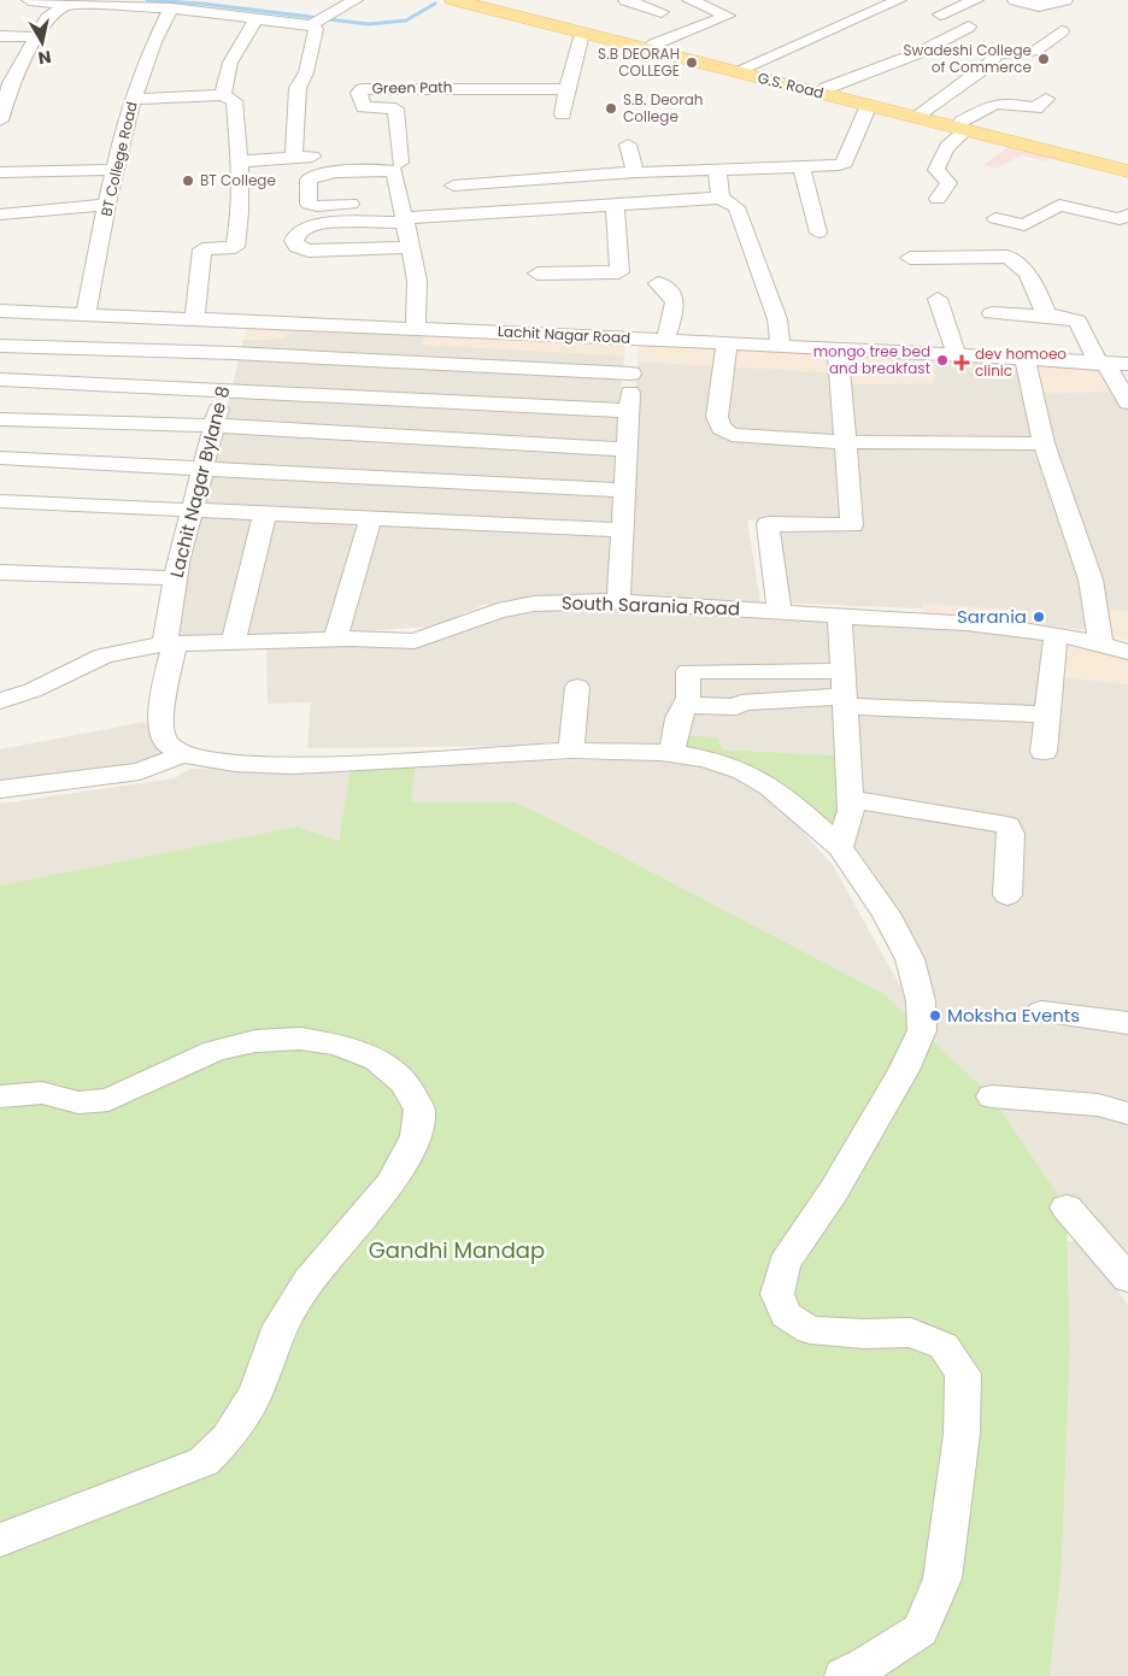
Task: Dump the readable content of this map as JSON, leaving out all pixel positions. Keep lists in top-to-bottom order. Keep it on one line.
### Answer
{"streets":{"main road":["G.S. Road"],"street":["Green Path","BT College Road","Lachit Nagar Road","Lachit Nagar Bylane 8","South Sarania Road"]},"crossings":[["BT College Road","Lachit Nagar Road"],["Lachit Nagar Road","Lachit Nagar Bylane 8"],["Lachit Nagar Bylane 8","South Sarania Road"]],"parks":["Gandhi Mandap"],"places":{"other":["Swadeshi College of Commerce","S.B DEORAH COLLEGE","S.B. Deorah College","BT College","mongo tree bed and breakfast","Sarania","Moksha Events"],"health":["dev homoeo clinic"]},"north":"bottom"}
